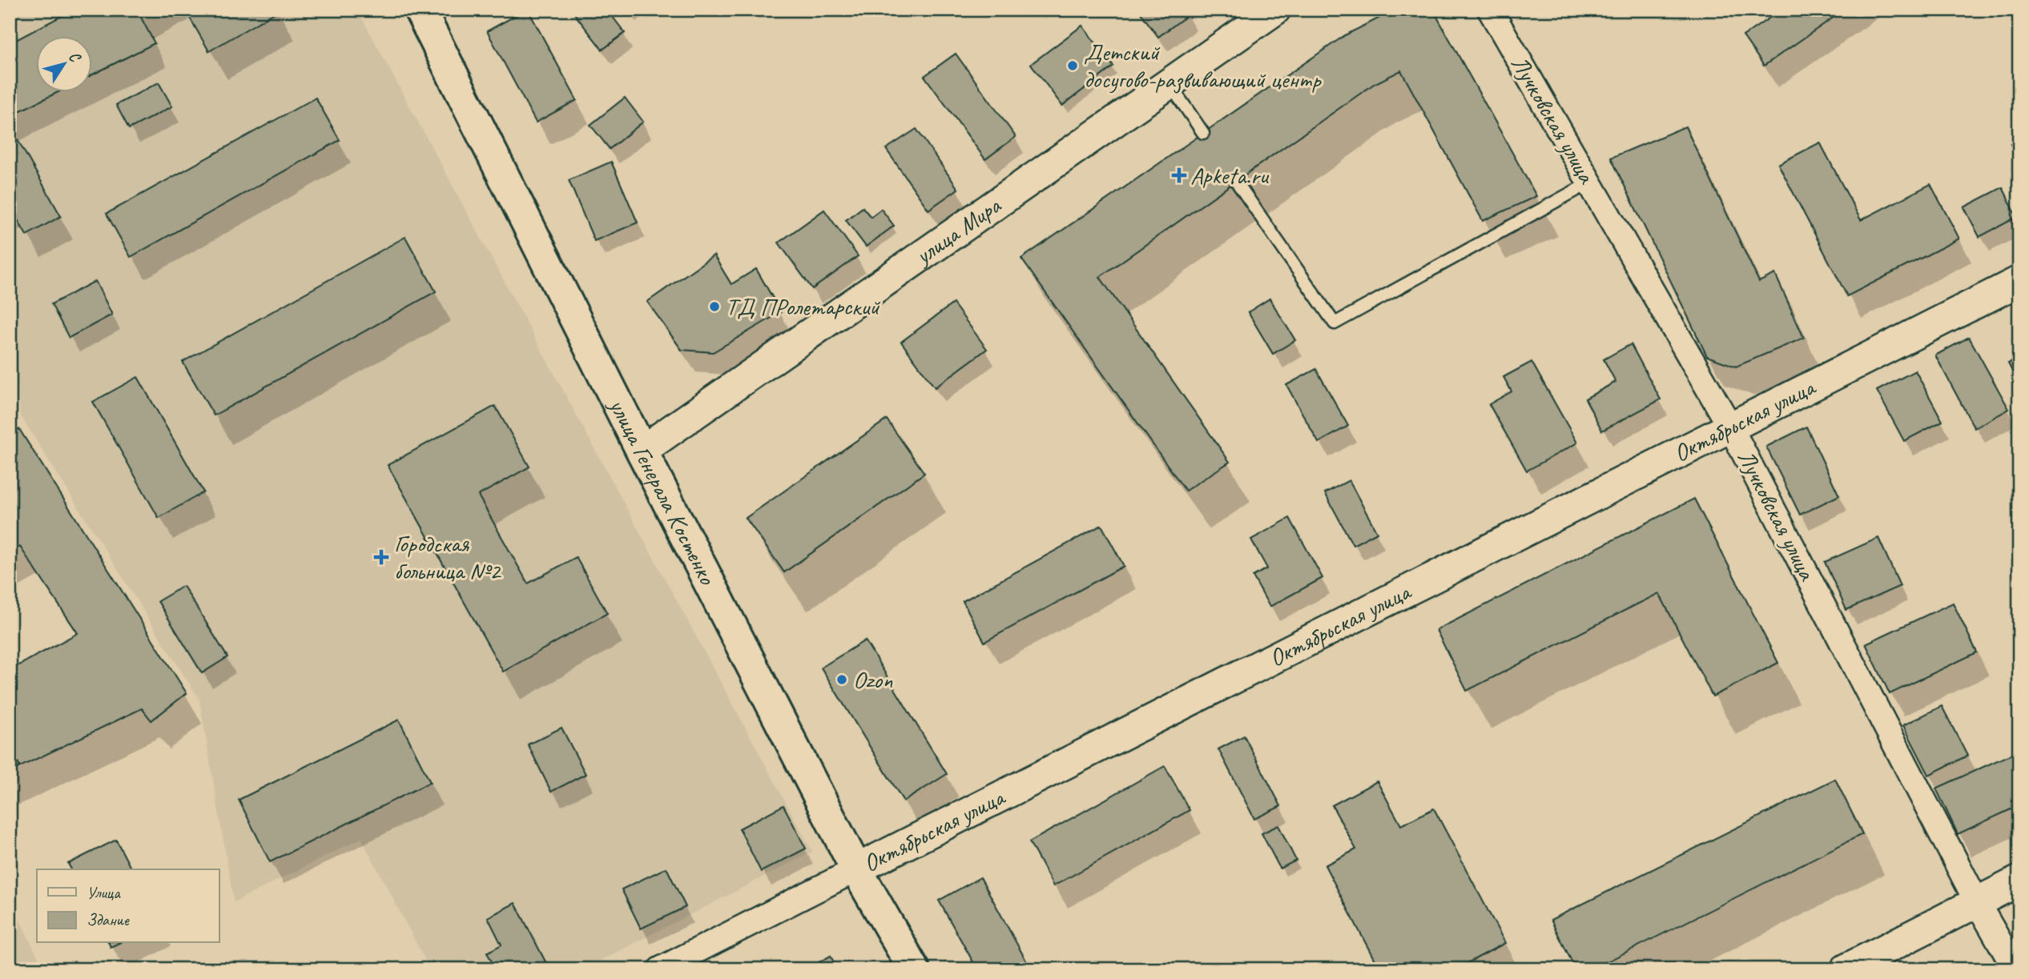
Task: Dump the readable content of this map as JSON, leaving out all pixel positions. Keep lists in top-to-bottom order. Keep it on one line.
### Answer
{"streets":{"main road":["улица Генерала Костенко"],"street":["Лучковская улица","улица Мира","Октябрьская улица"]},"crossings":[["Лучковская улица","Октябрьская улица"],["улица Мира","улица Генерала Костенко"],["Октябрьская улица","улица Генерала Костенко"]],"places":{"other":["Детский досугово-развивающий центр","ТД ПРолетарский","Ozon"],"health":["Apketa.ru","Городская больница №2"]},"legend":["Улица","Здание"],"north":"top right"}
